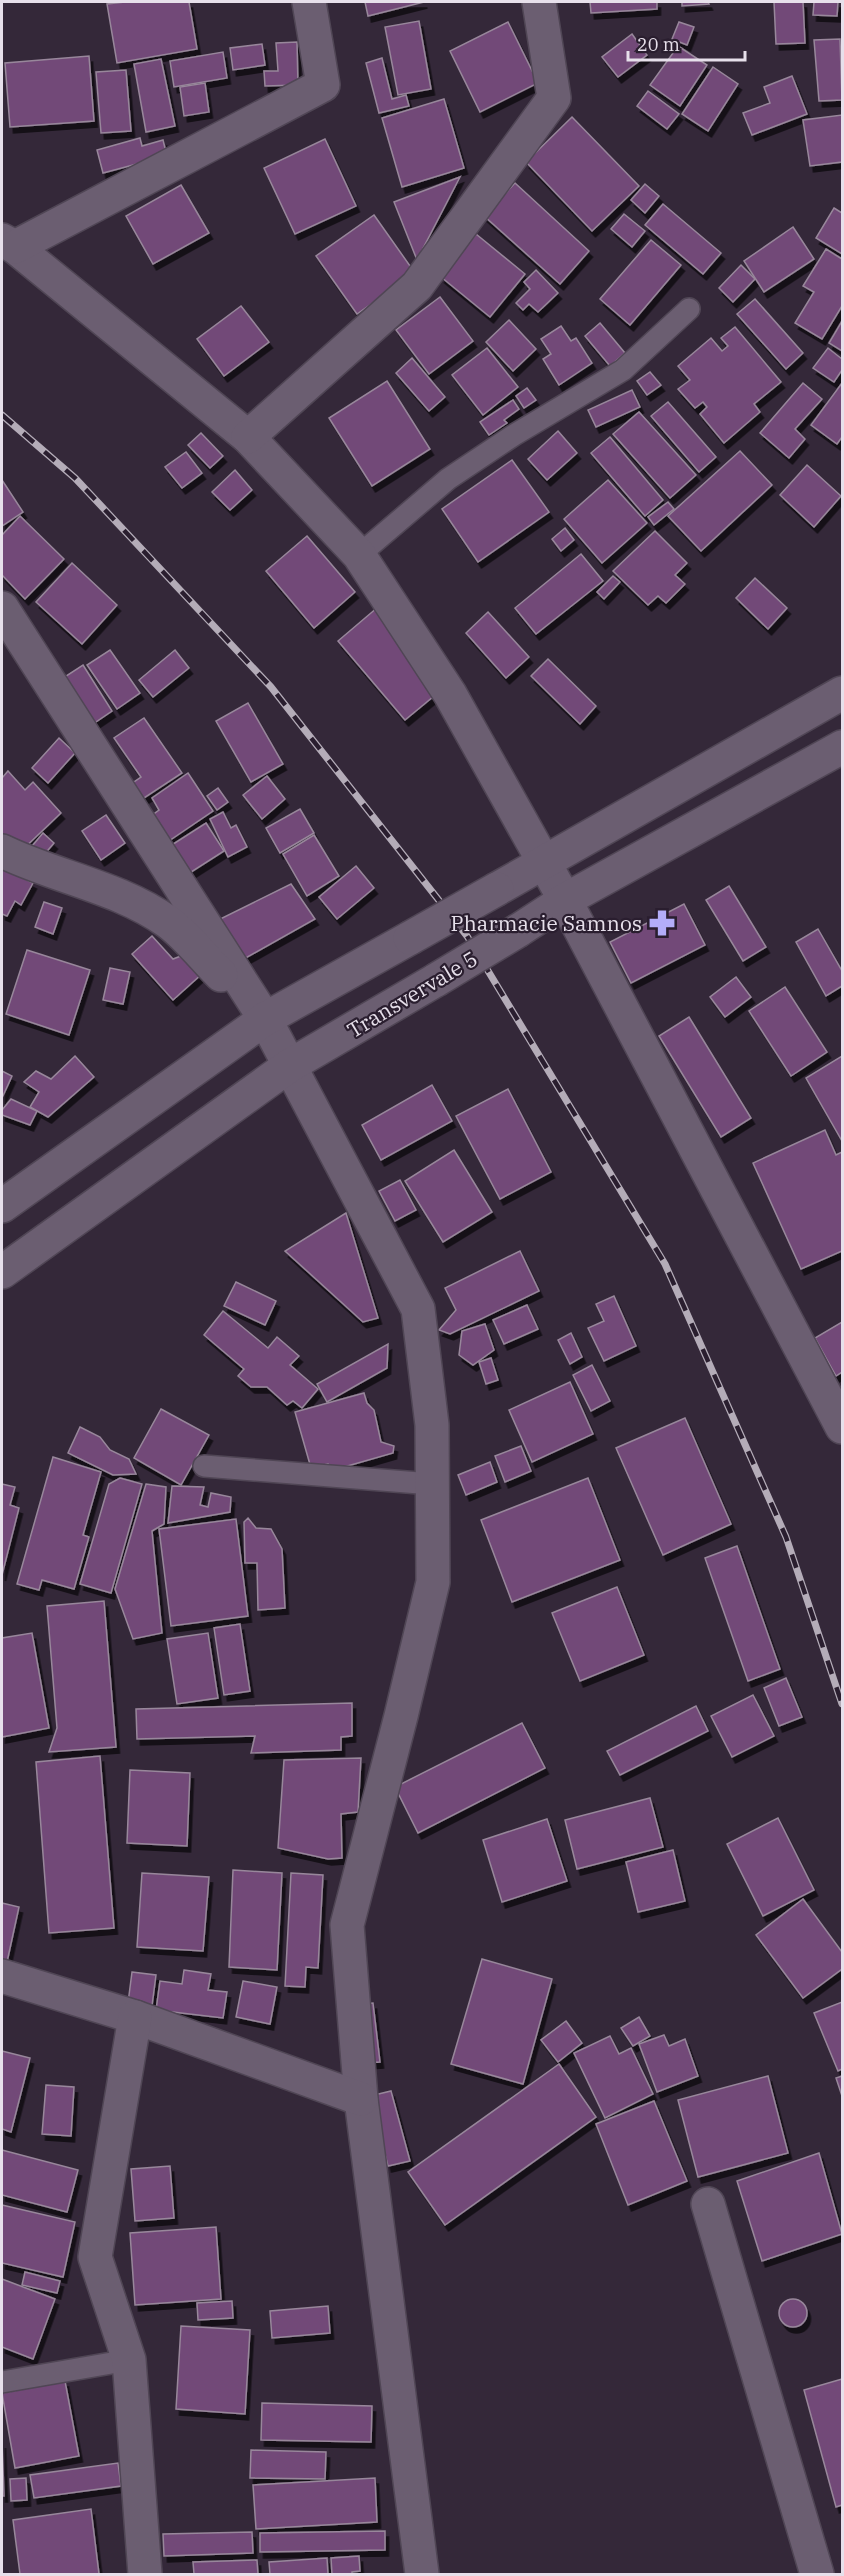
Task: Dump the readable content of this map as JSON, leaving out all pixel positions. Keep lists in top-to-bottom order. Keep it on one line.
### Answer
{"streets":{"street":["Transvervale 5"]},"places":{"pharmacy":["Pharmacie Samnos"]},"scale_bar":"20 m"}
